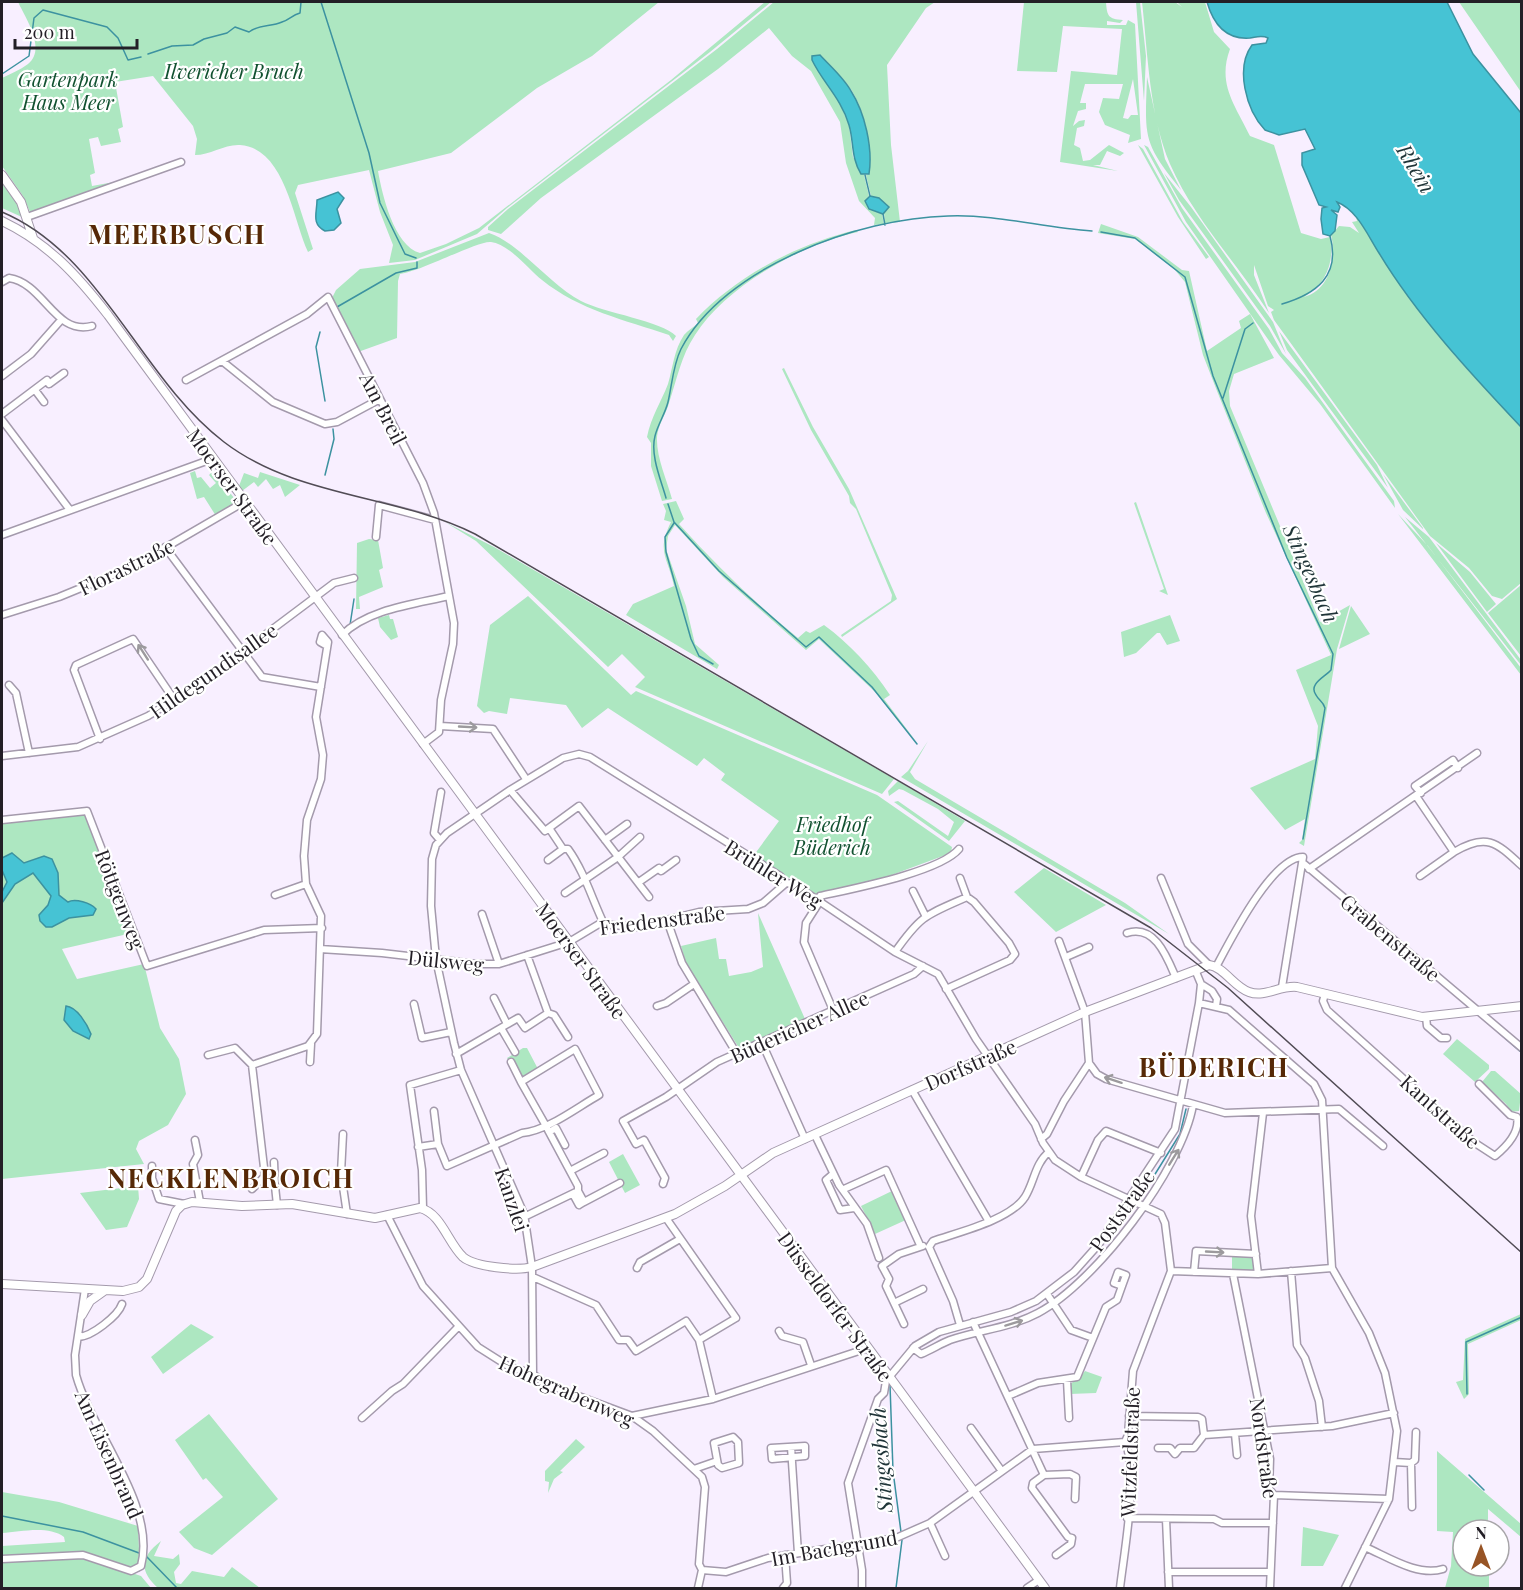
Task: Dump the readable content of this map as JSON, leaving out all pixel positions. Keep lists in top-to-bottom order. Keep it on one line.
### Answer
{"streets":{"main road":["Moerser Straße","Dorfstraße","Düsseldorfer Straße"],"street":["Am Breil","Florastraße","Hildegundisallee","Brühler Weg","Röttgenweg","Friedenstraße","Grabenstraße","Dülsweg","Büdericher Allee","Kantstraße","Kanzlei","Poststraße","Hohegrabenweg","Nordstraße","Witzfeldstraße","Am Eisenbrand","Im Bachgrund"]},"crossings":[["Moerser Straße","Florastraße"],["Moerser Straße","Hildegundisallee"],["Moerser Straße","Brühler Weg"],["Moerser Straße","Friedenstraße"],["Moerser Straße","Dülsweg"],["Moerser Straße","Büdericher Allee"],["Moerser Straße","Dorfstraße"],["Moerser Straße","Düsseldorfer Straße"],["Brühler Weg","Friedenstraße"],["Brühler Weg","Büdericher Allee"],["Brühler Weg","Dorfstraße"],["Brühler Weg","Poststraße"],["Friedenstraße","Dülsweg"],["Dülsweg","Kanzlei"],["Dorfstraße","Kanzlei"],["Dorfstraße","Poststraße"],["Dorfstraße","Düsseldorfer Straße"],["Kanzlei","Hohegrabenweg"],["Poststraße","Düsseldorfer Straße"],["Poststraße","Im Bachgrund"],["Düsseldorfer Straße","Im Bachgrund"],["Hohegrabenweg","Im Bachgrund"]],"districts":["MEERBUSCH","BÜDERICH","NECKLENBROICH"],"water":["Rhein","Stingesbach"],"parks":["Ilvericher Bruch","Gartenpark Haus Meer","Friedhof Büderich"],"scale_bar":"200 m","north":"top"}
